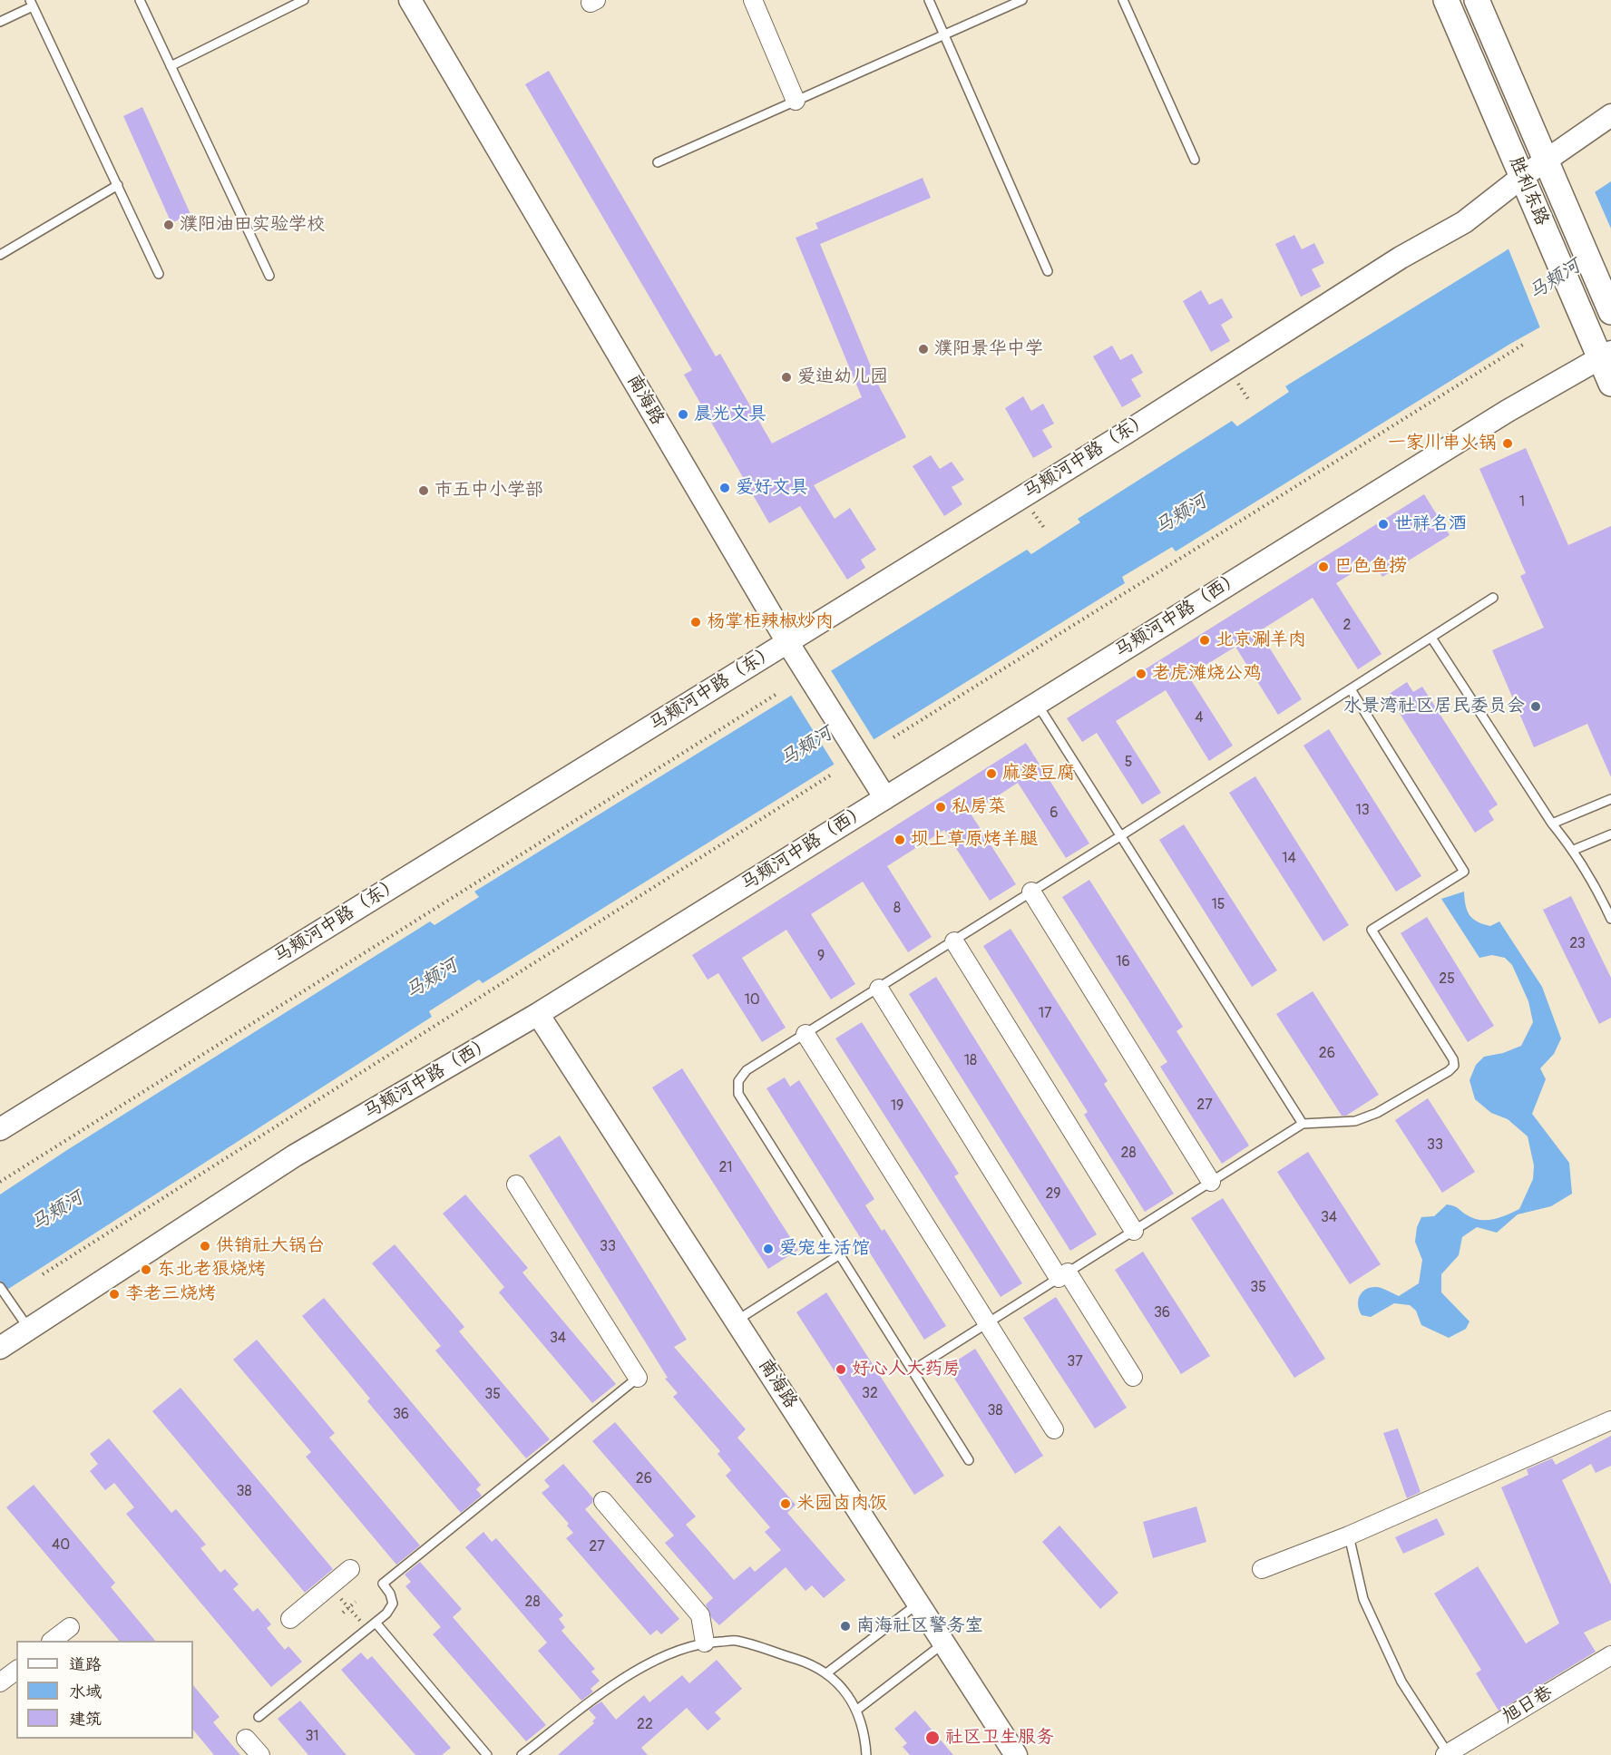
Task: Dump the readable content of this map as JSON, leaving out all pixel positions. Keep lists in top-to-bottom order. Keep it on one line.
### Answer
{"streets":{"main road":["胜利东路"],"street":["南海路","马颊河中路（东）","马颊河中路（西）","旭日巷"]},"crossings":[["胜利东路","马颊河中路（东）"],["胜利东路","马颊河中路（西）"],["南海路","马颊河中路（东）"],["南海路","马颊河中路（西）"]],"water":["马颊河"],"places":["濮阳油田实验学校","濮阳景华中学","爱迪幼儿园","晨光文具","一家川串火锅","爱好文具","市五中小学部","世祥名酒","巴色鱼捞","杨掌柜辣椒炒肉","北京涮羊肉","老虎滩烧公鸡","水景湾社区居民委员会","麻婆豆腐","私房菜","坝上草原烤羊腿","供销社大锅台","爱宠生活馆","东北老狼烧烤","李老三烧烤","好心人大药房","米园卤肉饭","南海社区警务室","社区卫生服务"],"house_numbers":["1","2","4","5","13","6","14","15","8","23","9","16","25","10","17","26","18","27","19","33","28","21","29","34","33","35","36","34","37","32","35","38","36","26","38","40","27","28","22","31"],"legend":["道路","水域","建筑"]}
